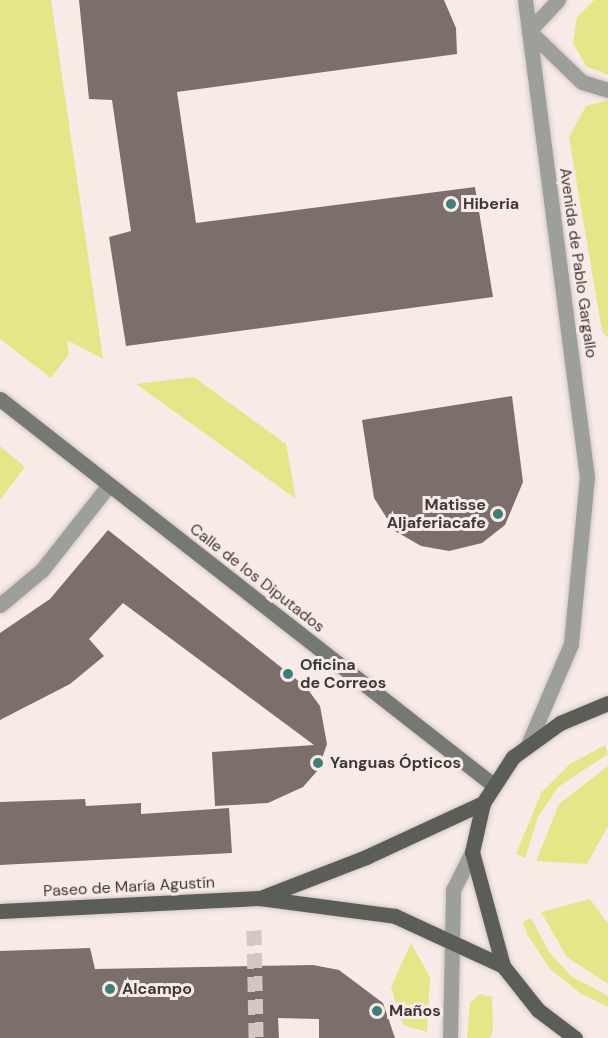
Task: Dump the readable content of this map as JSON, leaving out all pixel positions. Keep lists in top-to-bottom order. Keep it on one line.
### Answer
{"streets":{"main road":["Calle de los Diputados","Paseo de María Agustín"],"street":["Avenida de Pablo Gargallo"]},"places":["Hiberia","Matisse Aljaferiacafe","Oficina de Correos","Yanguas Ópticos","Alcampo","Maños"]}
